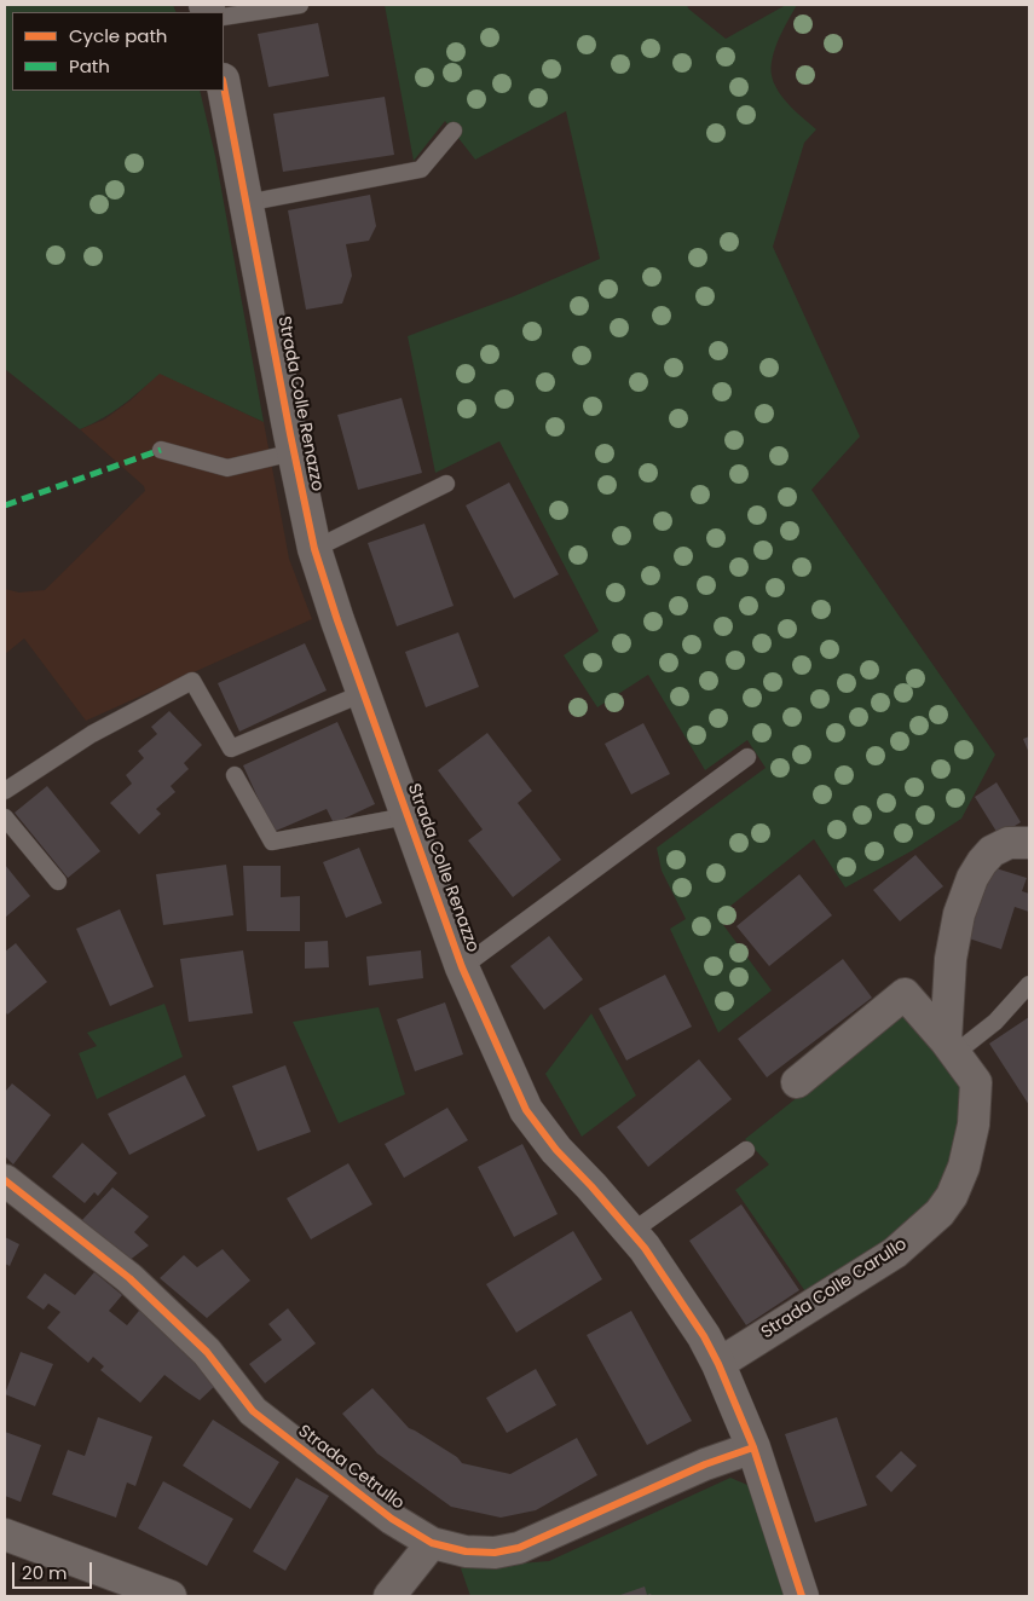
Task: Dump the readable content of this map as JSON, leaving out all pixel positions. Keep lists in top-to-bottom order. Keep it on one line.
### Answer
{"streets":{"street":["Strada Colle Renazzo","Strada Colle Carullo","Strada Cetrullo"]},"crossings":[["Strada Colle Renazzo","Strada Colle Carullo"],["Strada Colle Renazzo","Strada Cetrullo"]],"legend":["Cycle path","Path"],"scale_bar":"20 m"}
